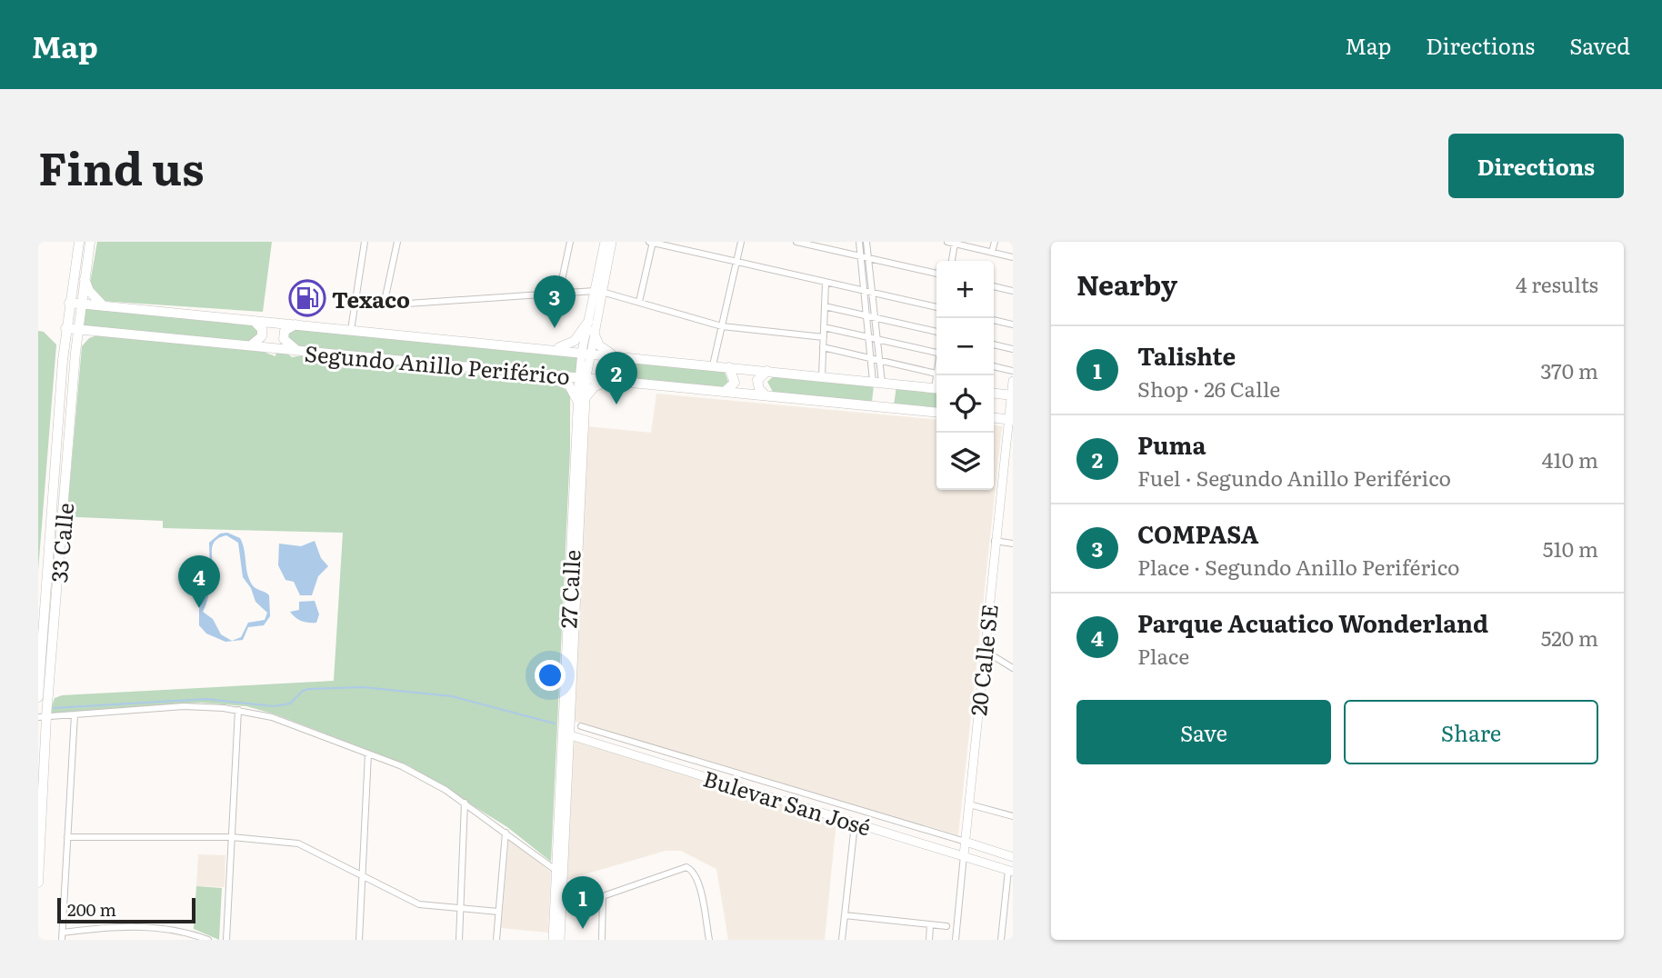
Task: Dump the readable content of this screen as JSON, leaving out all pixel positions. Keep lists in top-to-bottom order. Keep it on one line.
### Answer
{"streets":{"main road":["Segundo Anillo Periférico","33 Calle"],"street":["27 Calle","20 Calle SE","Bulevar San José"]},"crossings":[["Segundo Anillo Periférico","33 Calle"],["Segundo Anillo Periférico","27 Calle"],["27 Calle","Bulevar San José"],["20 Calle SE","Bulevar San José"]],"places":{"fuel station":["Texaco"]},"scale_bar":"200 m","page":{"header":"Map","nav":["Map","Directions","Saved"],"title":"Find us","buttons":["Directions",["Save","Share"]],"heading":["Nearby","4 results"],"map_buttons":["+","−"],"pins":["3","2","4","1"],"list":[{"mark":"1","name":"Talishte","note":"Shop · 26 Calle","value":"370 m"},{"mark":"2","name":"Puma","note":"Fuel · Segundo Anillo Periférico","value":"410 m"},{"mark":"3","name":"COMPASA","note":"Place · Segundo Anillo Periférico","value":"510 m"},{"mark":"4","name":"Parque Acuatico Wonderland","note":"Place","value":"520 m"}],"scale":"200 m"}}
